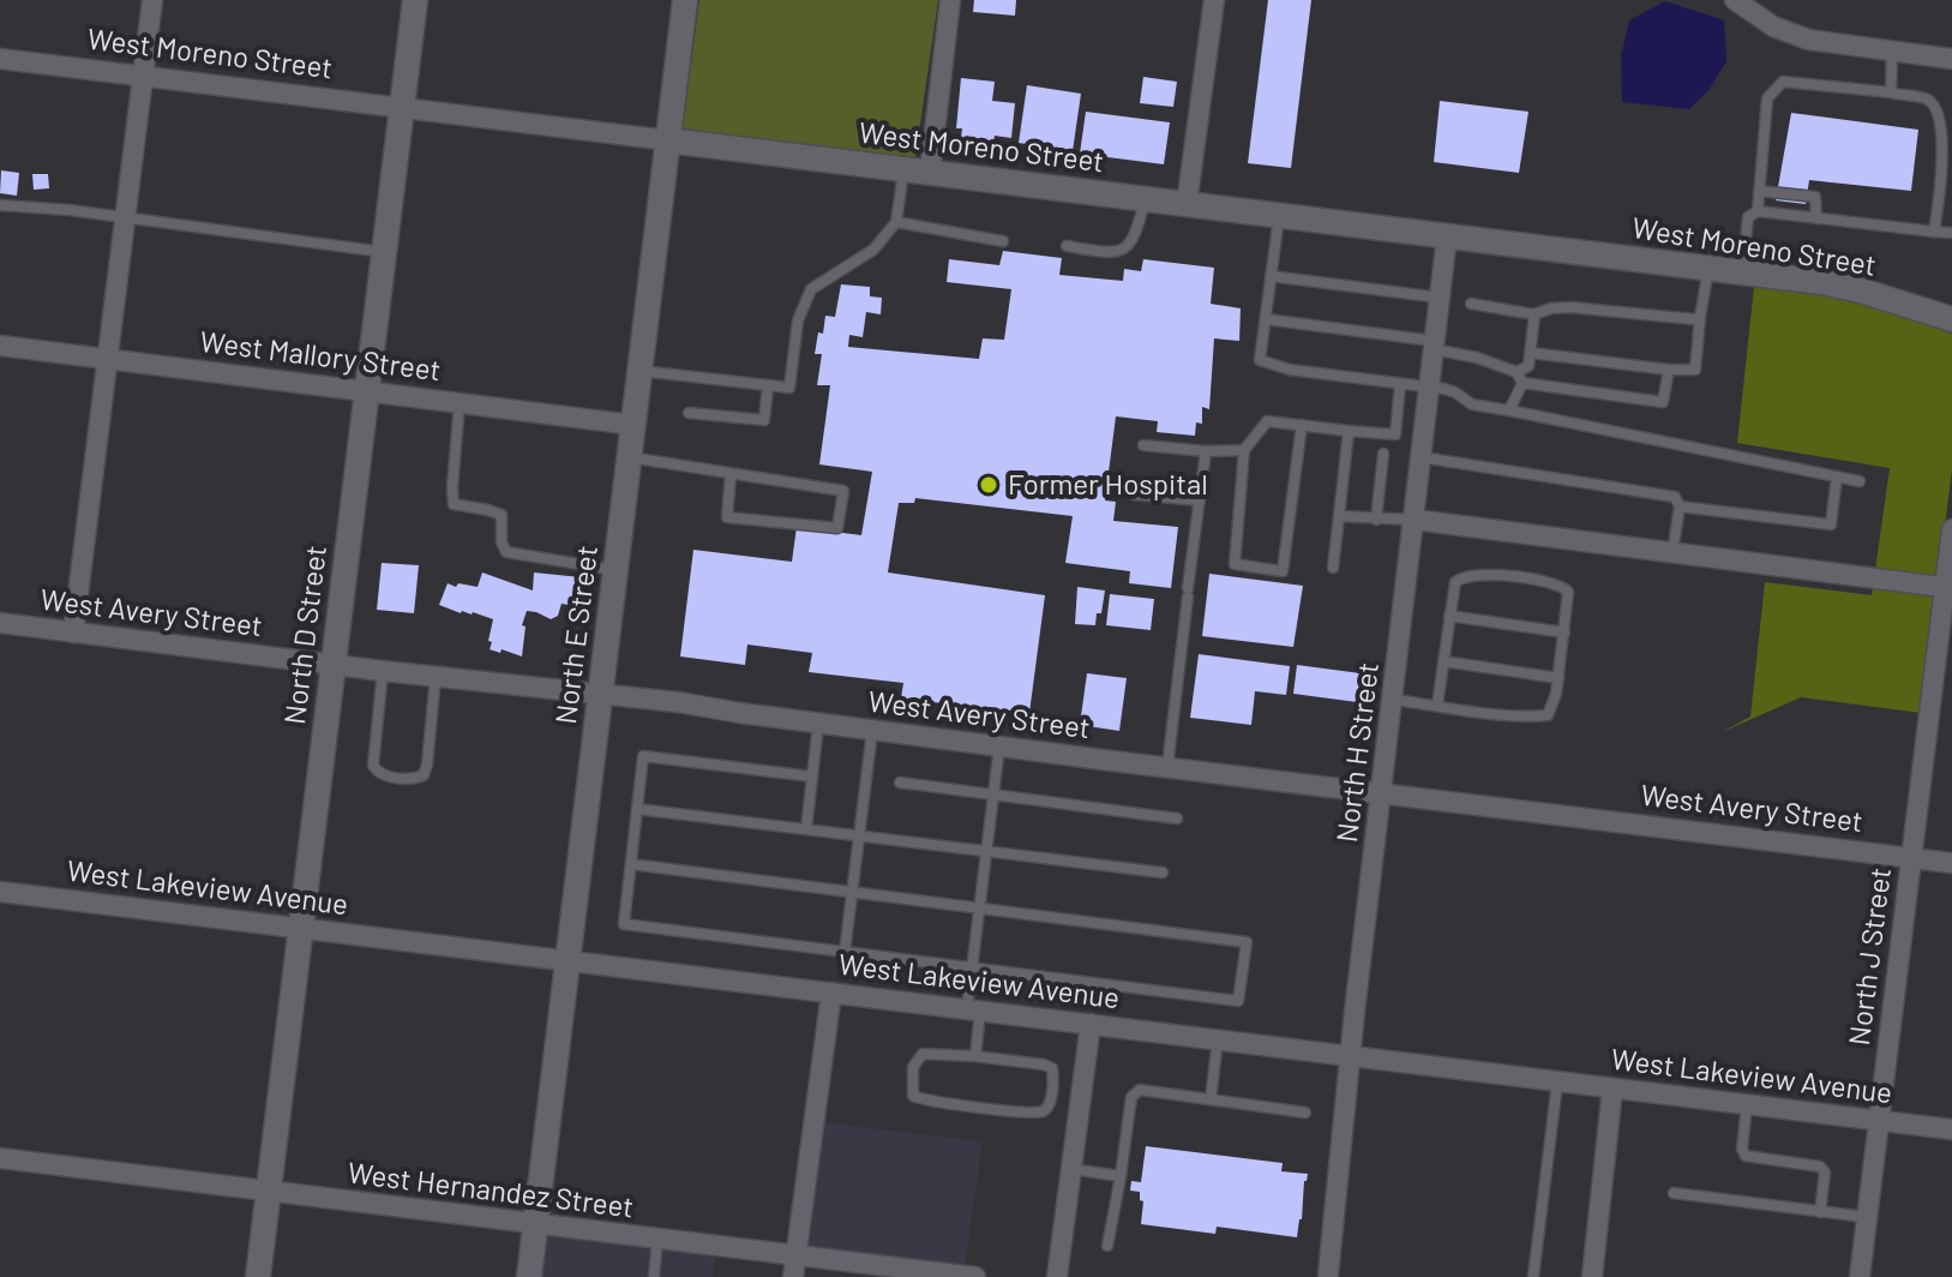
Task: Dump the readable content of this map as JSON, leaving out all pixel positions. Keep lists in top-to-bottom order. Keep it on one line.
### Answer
{"streets":{"street":["West Moreno Street","West Mallory Street","West Avery Street","North D Street","North E Street","North H Street","West Lakeview Avenue","North J Street","West Hernandez Street"]},"crossings":[["West Moreno Street","North D Street"],["West Moreno Street","North E Street"],["West Moreno Street","North H Street"],["West Mallory Street","North D Street"],["West Mallory Street","North E Street"],["West Avery Street","North D Street"],["West Avery Street","North E Street"],["West Avery Street","North H Street"],["West Avery Street","North J Street"],["North D Street","West Lakeview Avenue"],["North D Street","West Hernandez Street"],["North E Street","West Lakeview Avenue"],["North E Street","West Hernandez Street"],["North H Street","West Lakeview Avenue"],["West Lakeview Avenue","North J Street"]],"places":["Former Hospital"]}
